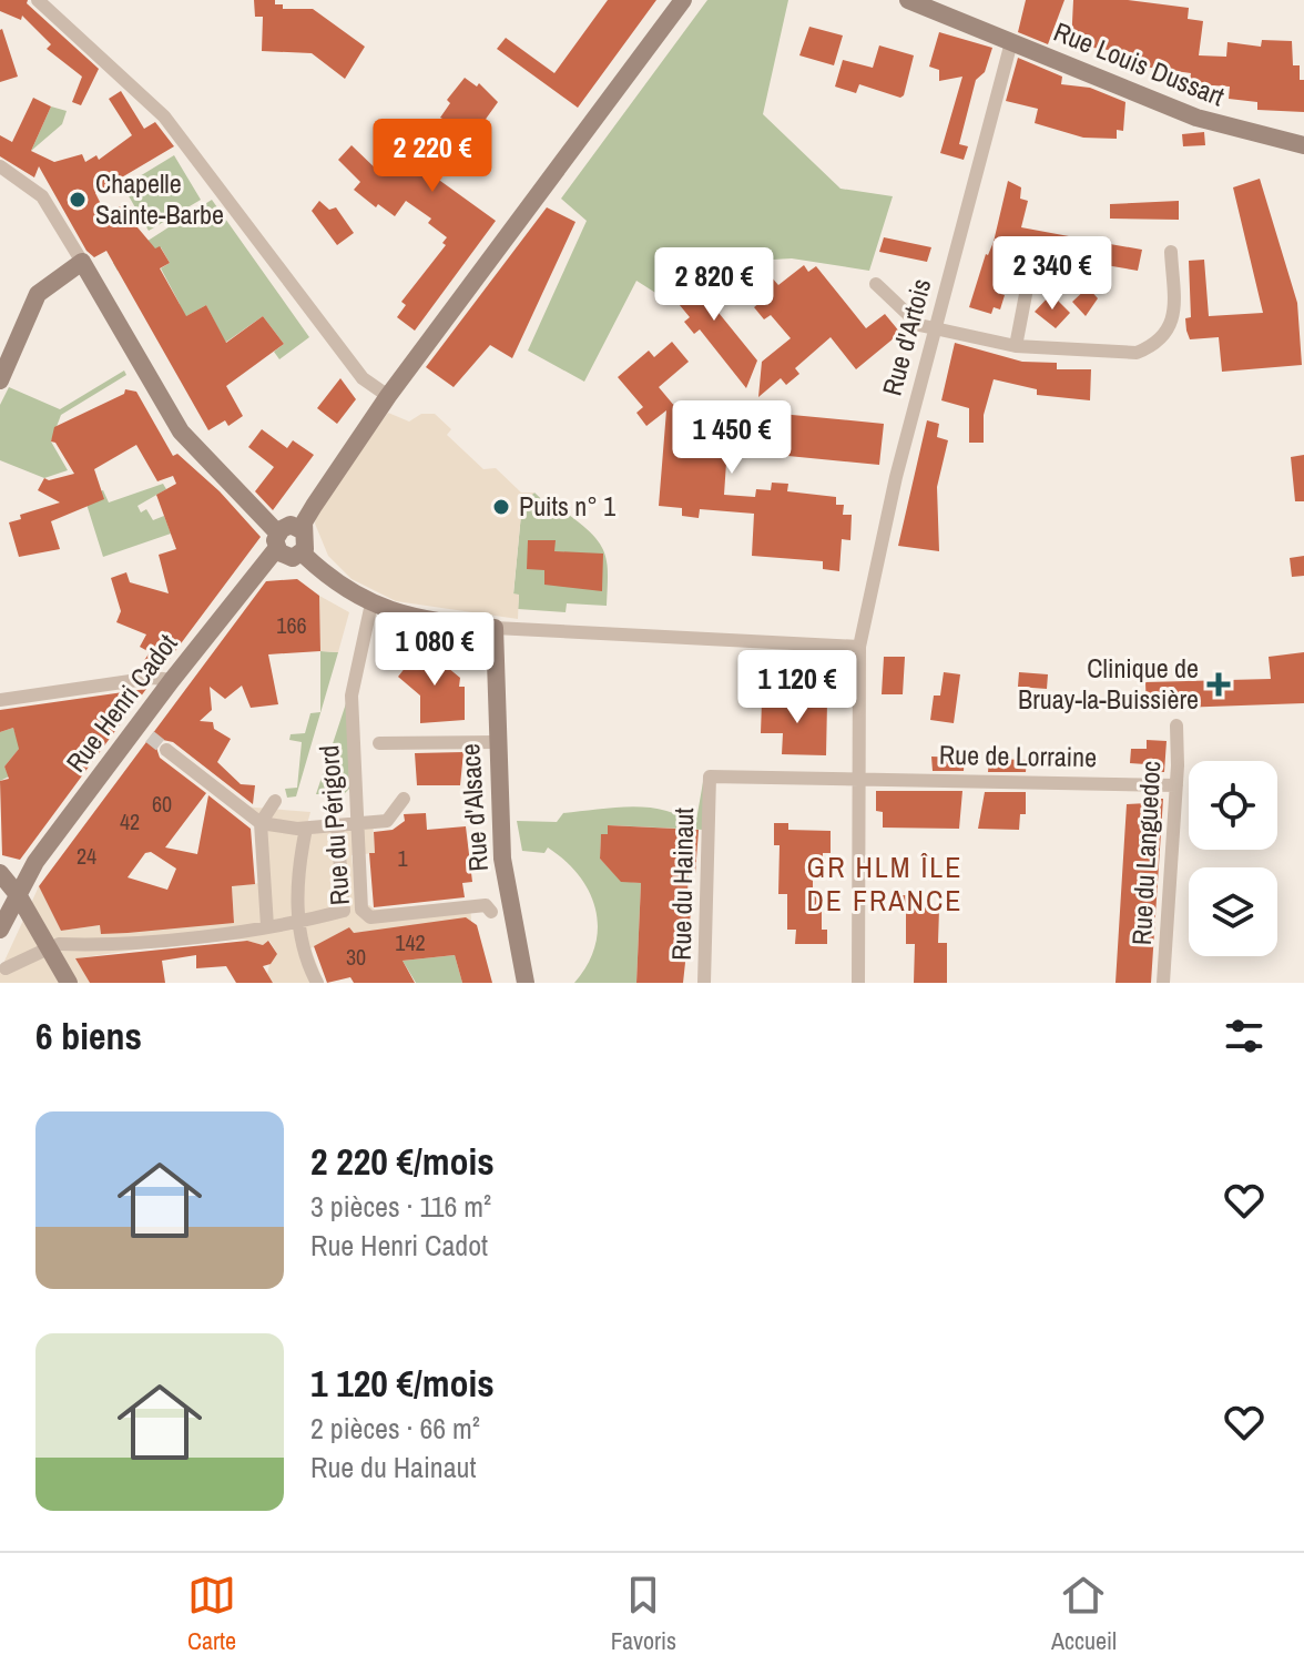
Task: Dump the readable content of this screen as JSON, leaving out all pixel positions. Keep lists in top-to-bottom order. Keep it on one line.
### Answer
{"streets":{"main road":["Rue Louis Dussart","Rue Henri Cadot","Rue d'Alsace"],"street":["Rue d'Artois","Rue de Lorraine","Rue du Périgord","Rue du Languedoc","Rue du Hainaut"]},"crossings":[["Rue Louis Dussart","Rue d'Artois"],["Rue d'Artois","Rue de Lorraine"],["Rue d'Artois","Rue du Hainaut"],["Rue de Lorraine","Rue du Languedoc"],["Rue de Lorraine","Rue du Hainaut"],["Rue d'Alsace","Rue du Périgord"]],"districts":["GR HLM ÎLE DE FRANCE"],"places":{"other":["Chapelle Sainte-Barbe","Puits n° 1"],"health":["Clinique de Bruay-la-Buissière"]},"house_numbers":["166","60","42","24","1","142","30"],"page":{"price":["2 220 €","2 340 €","2 820 €","1 450 €","1 080 €","1 120 €"],"heading":"6 biens","list":[{"name":"2 220 €/mois","note":"3 pièces · 116 m² · Rue Henri Cadot"},{"name":"1 120 €/mois","note":"2 pièces · 66 m² · Rue du Hainaut"}],"tabs":["Carte","Favoris","Accueil"]}}
